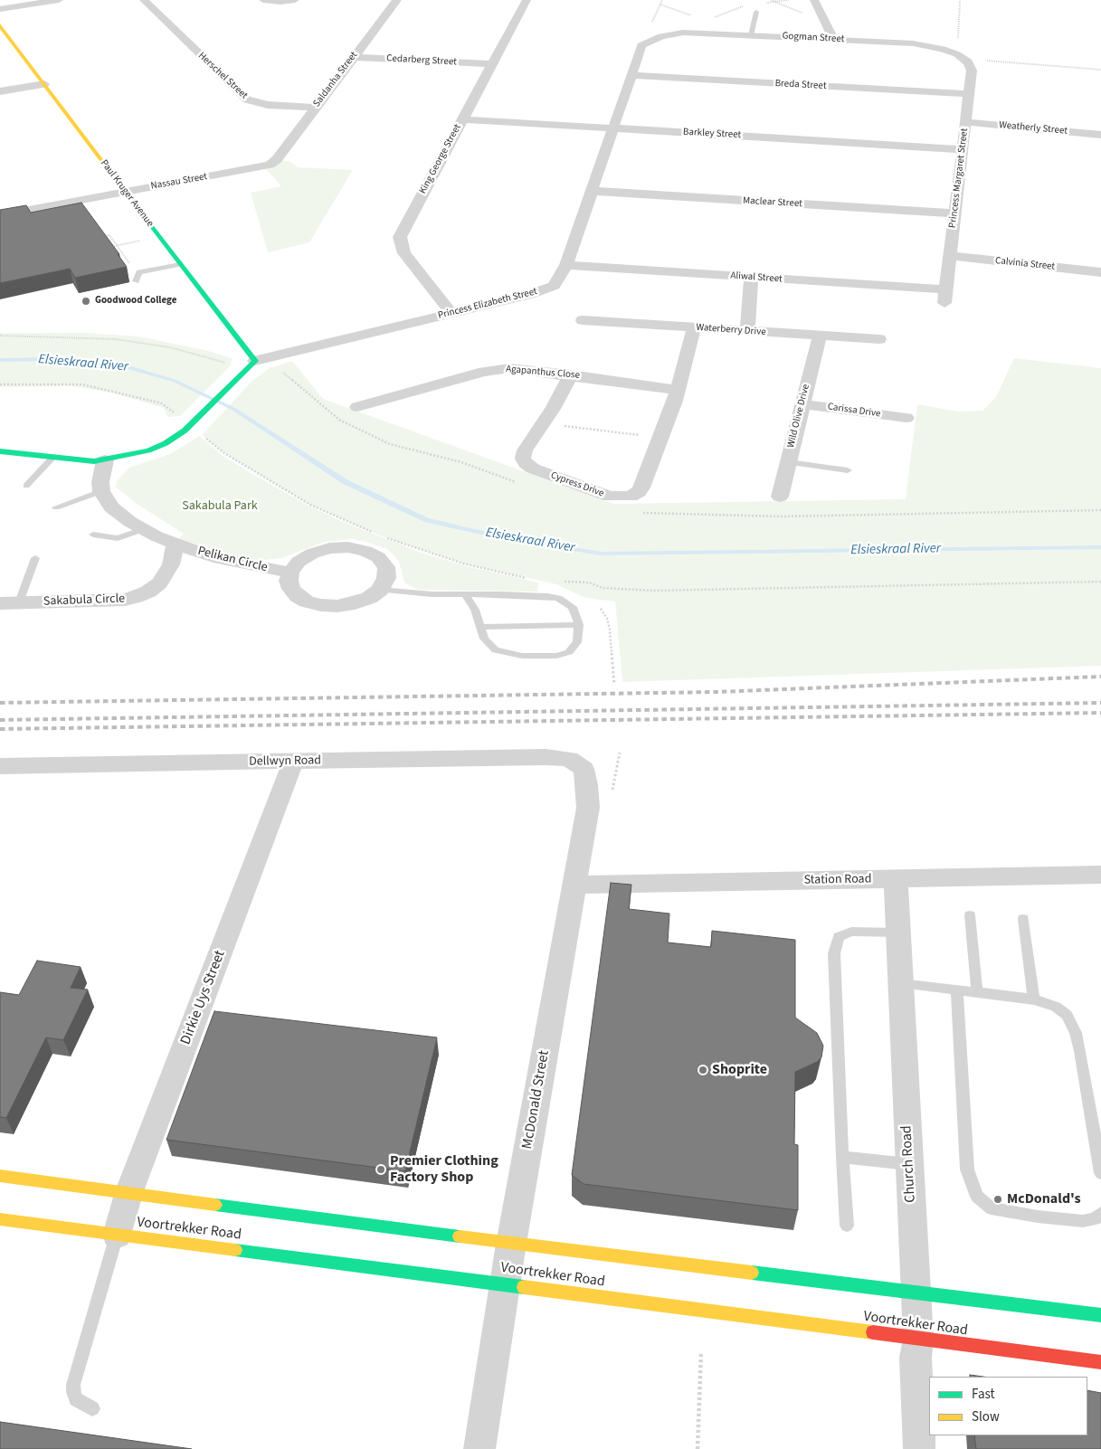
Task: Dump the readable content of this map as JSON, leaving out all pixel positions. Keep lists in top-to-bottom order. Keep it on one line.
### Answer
{"streets":{"street":["Gogman Street","Cedarberg Street","Herschel Street","Saldanha Street","Breda Street","Weatherly Street","Barkley Street","King George Street","Princess Margaret Street","Nassau Street","Paul Kruger Avenue","Maclear Street","Calvinia Street","Aliwal Street","Princess Elizabeth Street","Waterberry Drive","Agapanthus Close","Carissa Drive","Wild Olive Drive","Cypress Drive","Pelikan Circle","Sakabula Circle","Dellwyn Road","Station Road","Dirkie Uys Street","McDonald Street","Church Road","Voortrekker Road"]},"crossings":[["Gogman Street","Princess Margaret Street"],["Gogman Street","Princess Elizabeth Street"],["Cedarberg Street","Saldanha Street"],["Cedarberg Street","King George Street"],["Herschel Street","Saldanha Street"],["Saldanha Street","Nassau Street"],["Breda Street","Princess Margaret Street"],["Breda Street","Princess Elizabeth Street"],["Weatherly Street","Princess Margaret Street"],["Barkley Street","King George Street"],["Barkley Street","Princess Margaret Street"],["Barkley Street","Princess Elizabeth Street"],["King George Street","Princess Elizabeth Street"],["Princess Margaret Street","Maclear Street"],["Princess Margaret Street","Calvinia Street"],["Princess Margaret Street","Aliwal Street"],["Nassau Street","Paul Kruger Avenue"],["Paul Kruger Avenue","Princess Elizabeth Street"],["Maclear Street","Princess Elizabeth Street"],["Aliwal Street","Princess Elizabeth Street"],["Waterberry Drive","Wild Olive Drive"],["Waterberry Drive","Cypress Drive"],["Agapanthus Close","Cypress Drive"],["Carissa Drive","Wild Olive Drive"],["Pelikan Circle","Sakabula Circle"],["Dellwyn Road","Dirkie Uys Street"],["Dellwyn Road","McDonald Street"],["Station Road","McDonald Street"],["Station Road","Church Road"],["Dirkie Uys Street","Voortrekker Road"],["McDonald Street","Voortrekker Road"],["Church Road","Voortrekker Road"]],"water":["Elsieskraal River"],"parks":["Sakabula Park"],"places":["Goodwood College","Shoprite","Premier Clothing Factory Shop","McDonald's"],"legend":["Fast","Slow"]}
